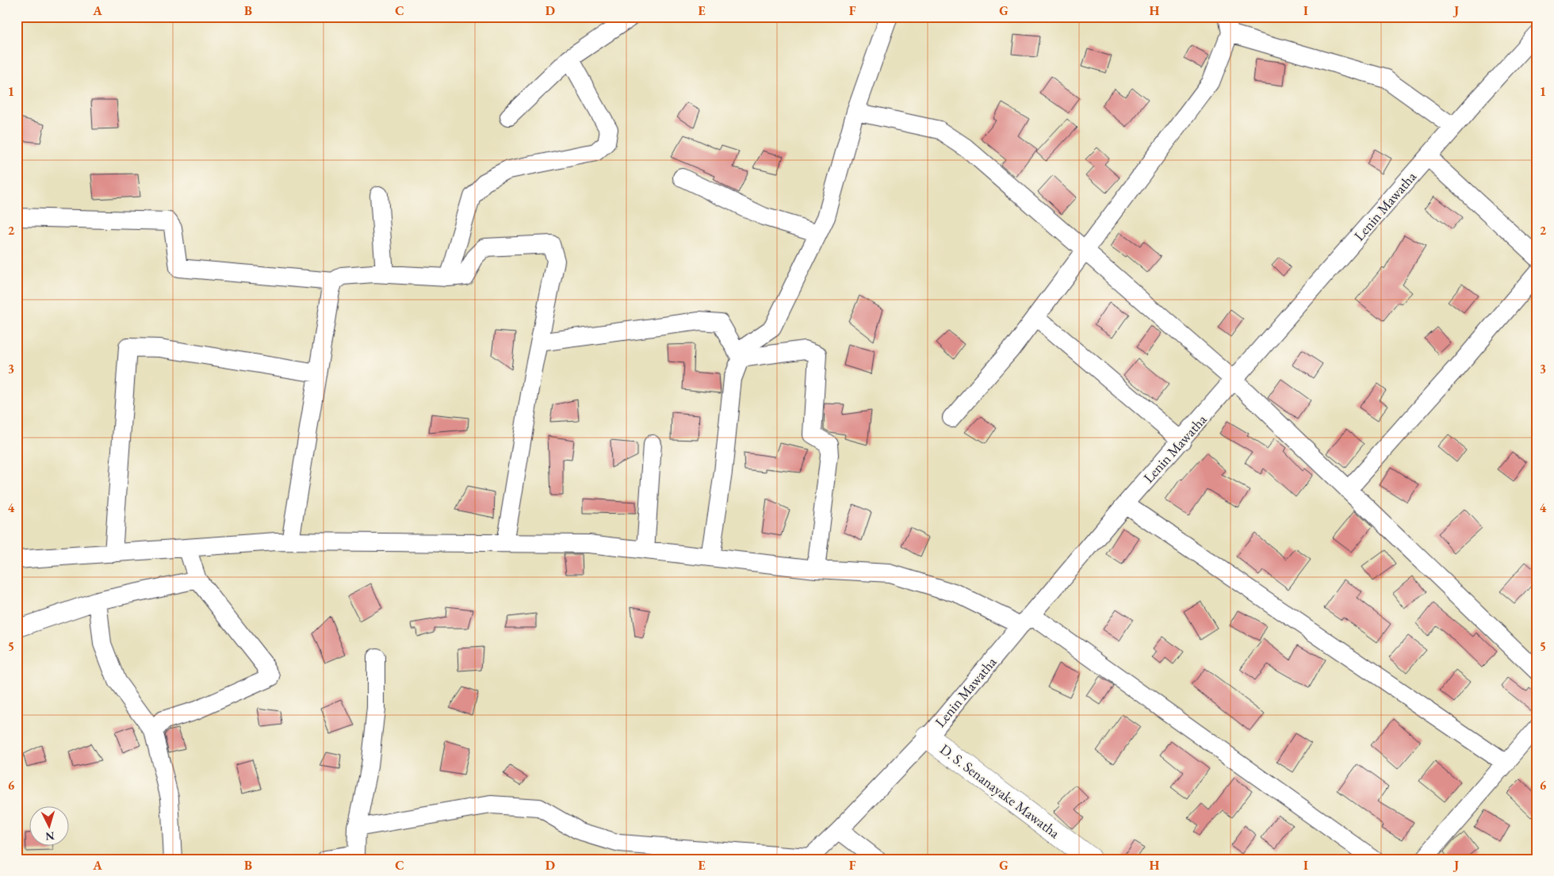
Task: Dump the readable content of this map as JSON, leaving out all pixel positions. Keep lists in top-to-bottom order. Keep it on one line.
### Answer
{"streets":{"main road":["D. S. Senanayake Mawatha"],"street":["Lenin Mawatha"]},"crossings":[["Lenin Mawatha","D. S. Senanayake Mawatha"]],"north":"bottom","grid":{"columns":["A","B","C","D","E","F","G","H","I","J"],"rows":["1","2","3","4","5","6"]}}
